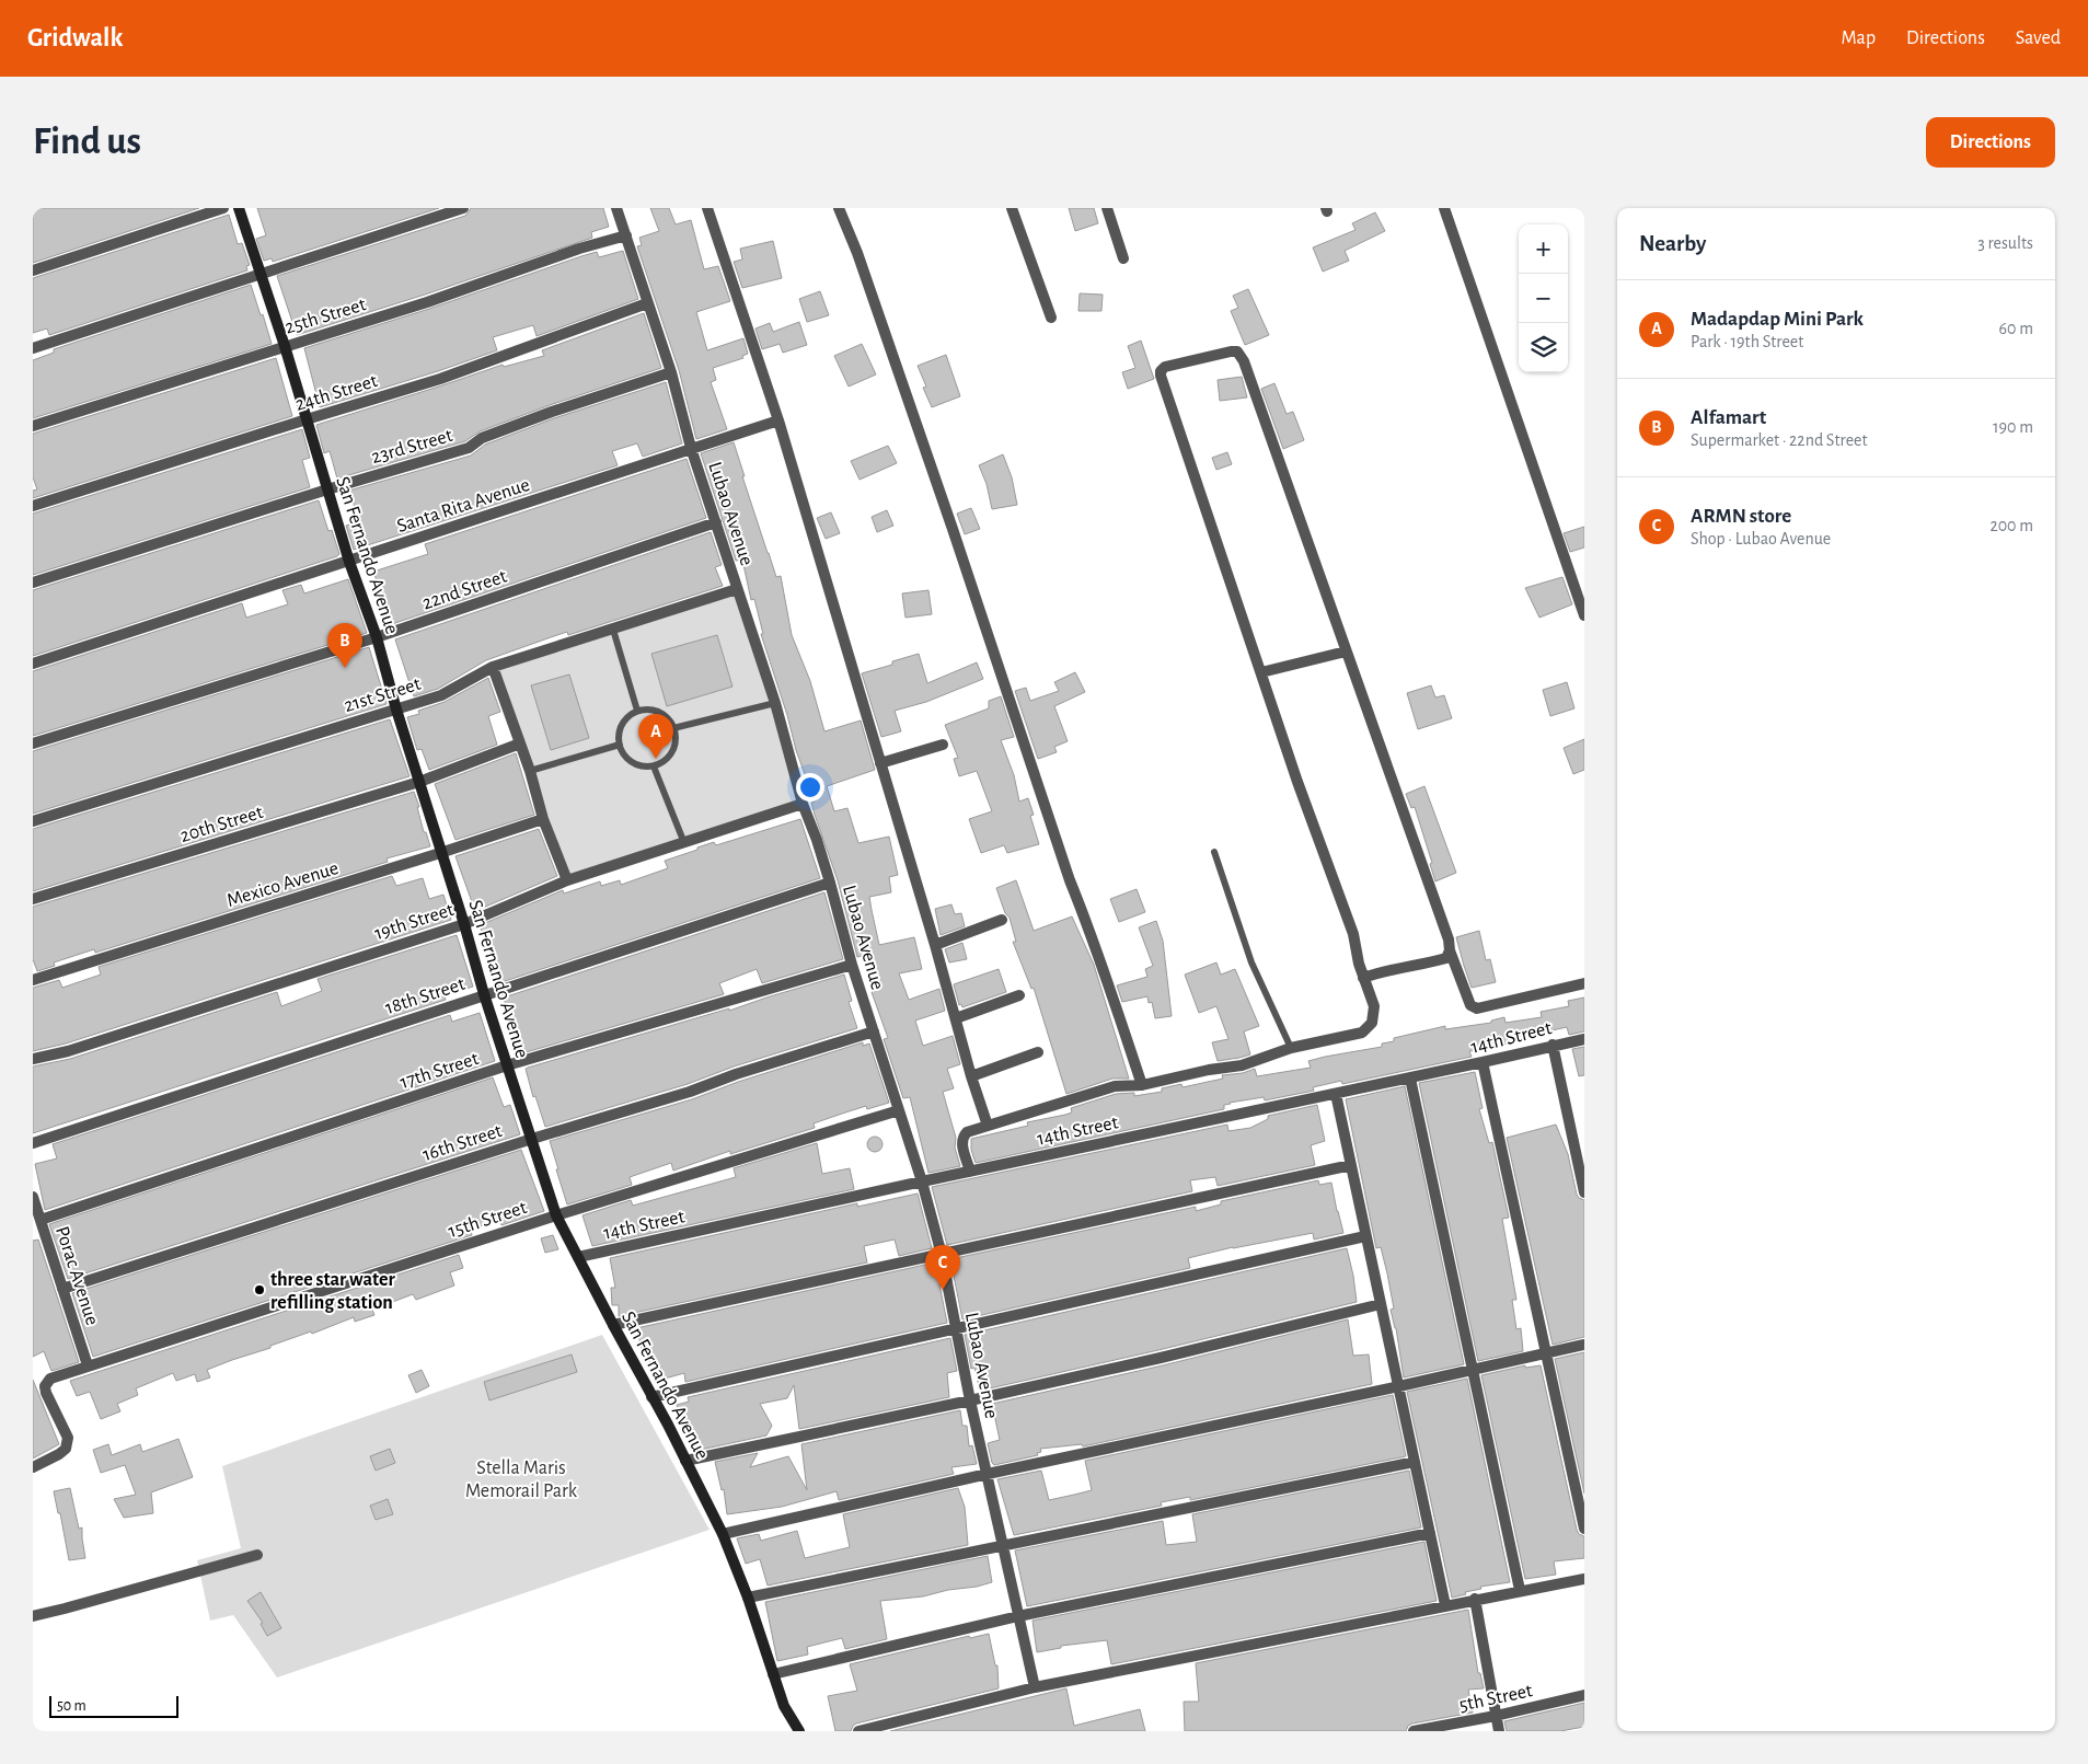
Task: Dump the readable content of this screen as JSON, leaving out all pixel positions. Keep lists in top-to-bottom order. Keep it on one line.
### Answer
{"streets":{"main road":["San Fernando Avenue"],"street":["25th Street","24th Street","23rd Street","Santa Rita Avenue","Lubao Avenue","22nd Street","21st Street","20th Street","Mexico Avenue","19th Street","18th Street","14th Street","17th Street","16th Street","15th Street","Porac Avenue","5th Street"]},"crossings":[["25th Street","Lubao Avenue"],["25th Street","San Fernando Avenue"],["24th Street","Lubao Avenue"],["24th Street","San Fernando Avenue"],["23rd Street","Lubao Avenue"],["23rd Street","San Fernando Avenue"],["Santa Rita Avenue","Lubao Avenue"],["Santa Rita Avenue","San Fernando Avenue"],["Lubao Avenue","22nd Street"],["Lubao Avenue","21st Street"],["Lubao Avenue","19th Street"],["Lubao Avenue","18th Street"],["Lubao Avenue","14th Street"],["Lubao Avenue","17th Street"],["Lubao Avenue","16th Street"],["Lubao Avenue","15th Street"],["San Fernando Avenue","22nd Street"],["San Fernando Avenue","21st Street"],["San Fernando Avenue","20th Street"],["San Fernando Avenue","Mexico Avenue"],["San Fernando Avenue","19th Street"],["San Fernando Avenue","18th Street"],["San Fernando Avenue","14th Street"],["San Fernando Avenue","17th Street"],["San Fernando Avenue","16th Street"],["San Fernando Avenue","15th Street"],["17th Street","Porac Avenue"],["16th Street","Porac Avenue"],["15th Street","Porac Avenue"]],"parks":["Stella Maris Memorail Park"],"places":["three star water refilling station"],"scale_bar":"50 m","page":{"header":"Gridwalk","nav":["Map","Directions","Saved"],"buttons":"Directions","title":"Find us","heading":["Nearby","3 results"],"map_buttons":["+","−"],"list":[{"mark":"A","name":"Madapdap Mini Park","note":"Park · 19th Street","value":"60 m"},{"mark":"B","name":"Alfamart","note":"Supermarket · 22nd Street","value":"190 m"},{"mark":"C","name":"ARMN store","note":"Shop · Lubao Avenue","value":"200 m"}],"pins":["B","A","C"],"scale":"50 m"}}
